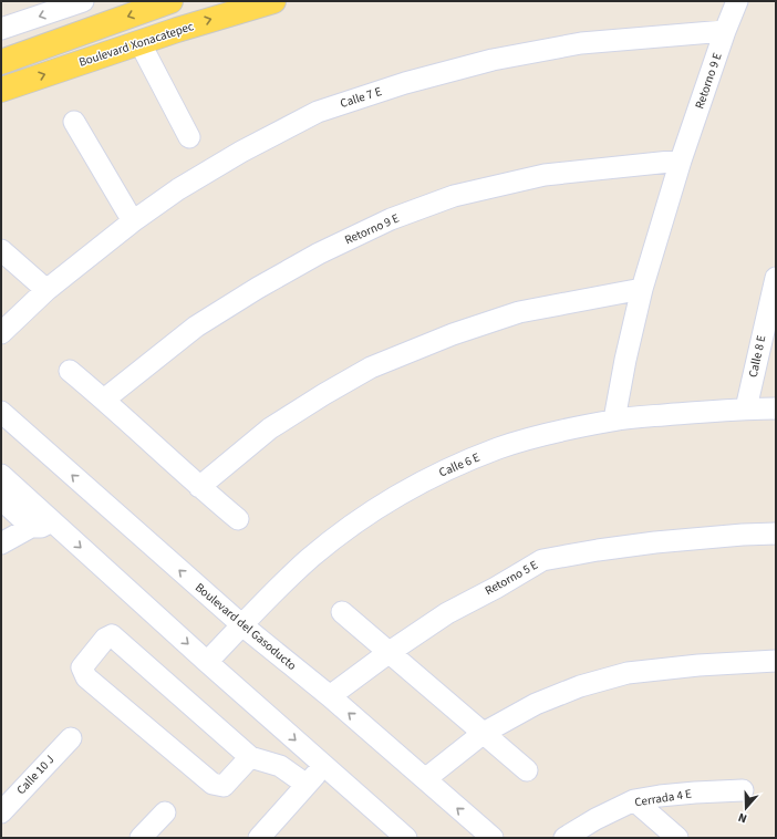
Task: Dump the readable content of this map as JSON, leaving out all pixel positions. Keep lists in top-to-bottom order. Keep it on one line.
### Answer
{"streets":{"main road":["Boulevard Xonacatepec"],"street":["Retorno 9 E","Calle 7 E","Calle 8 E","Calle 6 E","Retorno 5 E","Boulevard del Gasoducto","Calle 10 J","Cerrada 4 E"]},"crossings":[["Retorno 9 E","Calle 7 E"],["Retorno 9 E","Calle 6 E"],["Calle 8 E","Calle 6 E"],["Calle 6 E","Boulevard del Gasoducto"],["Retorno 5 E","Boulevard del Gasoducto"]],"north":"bottom"}
